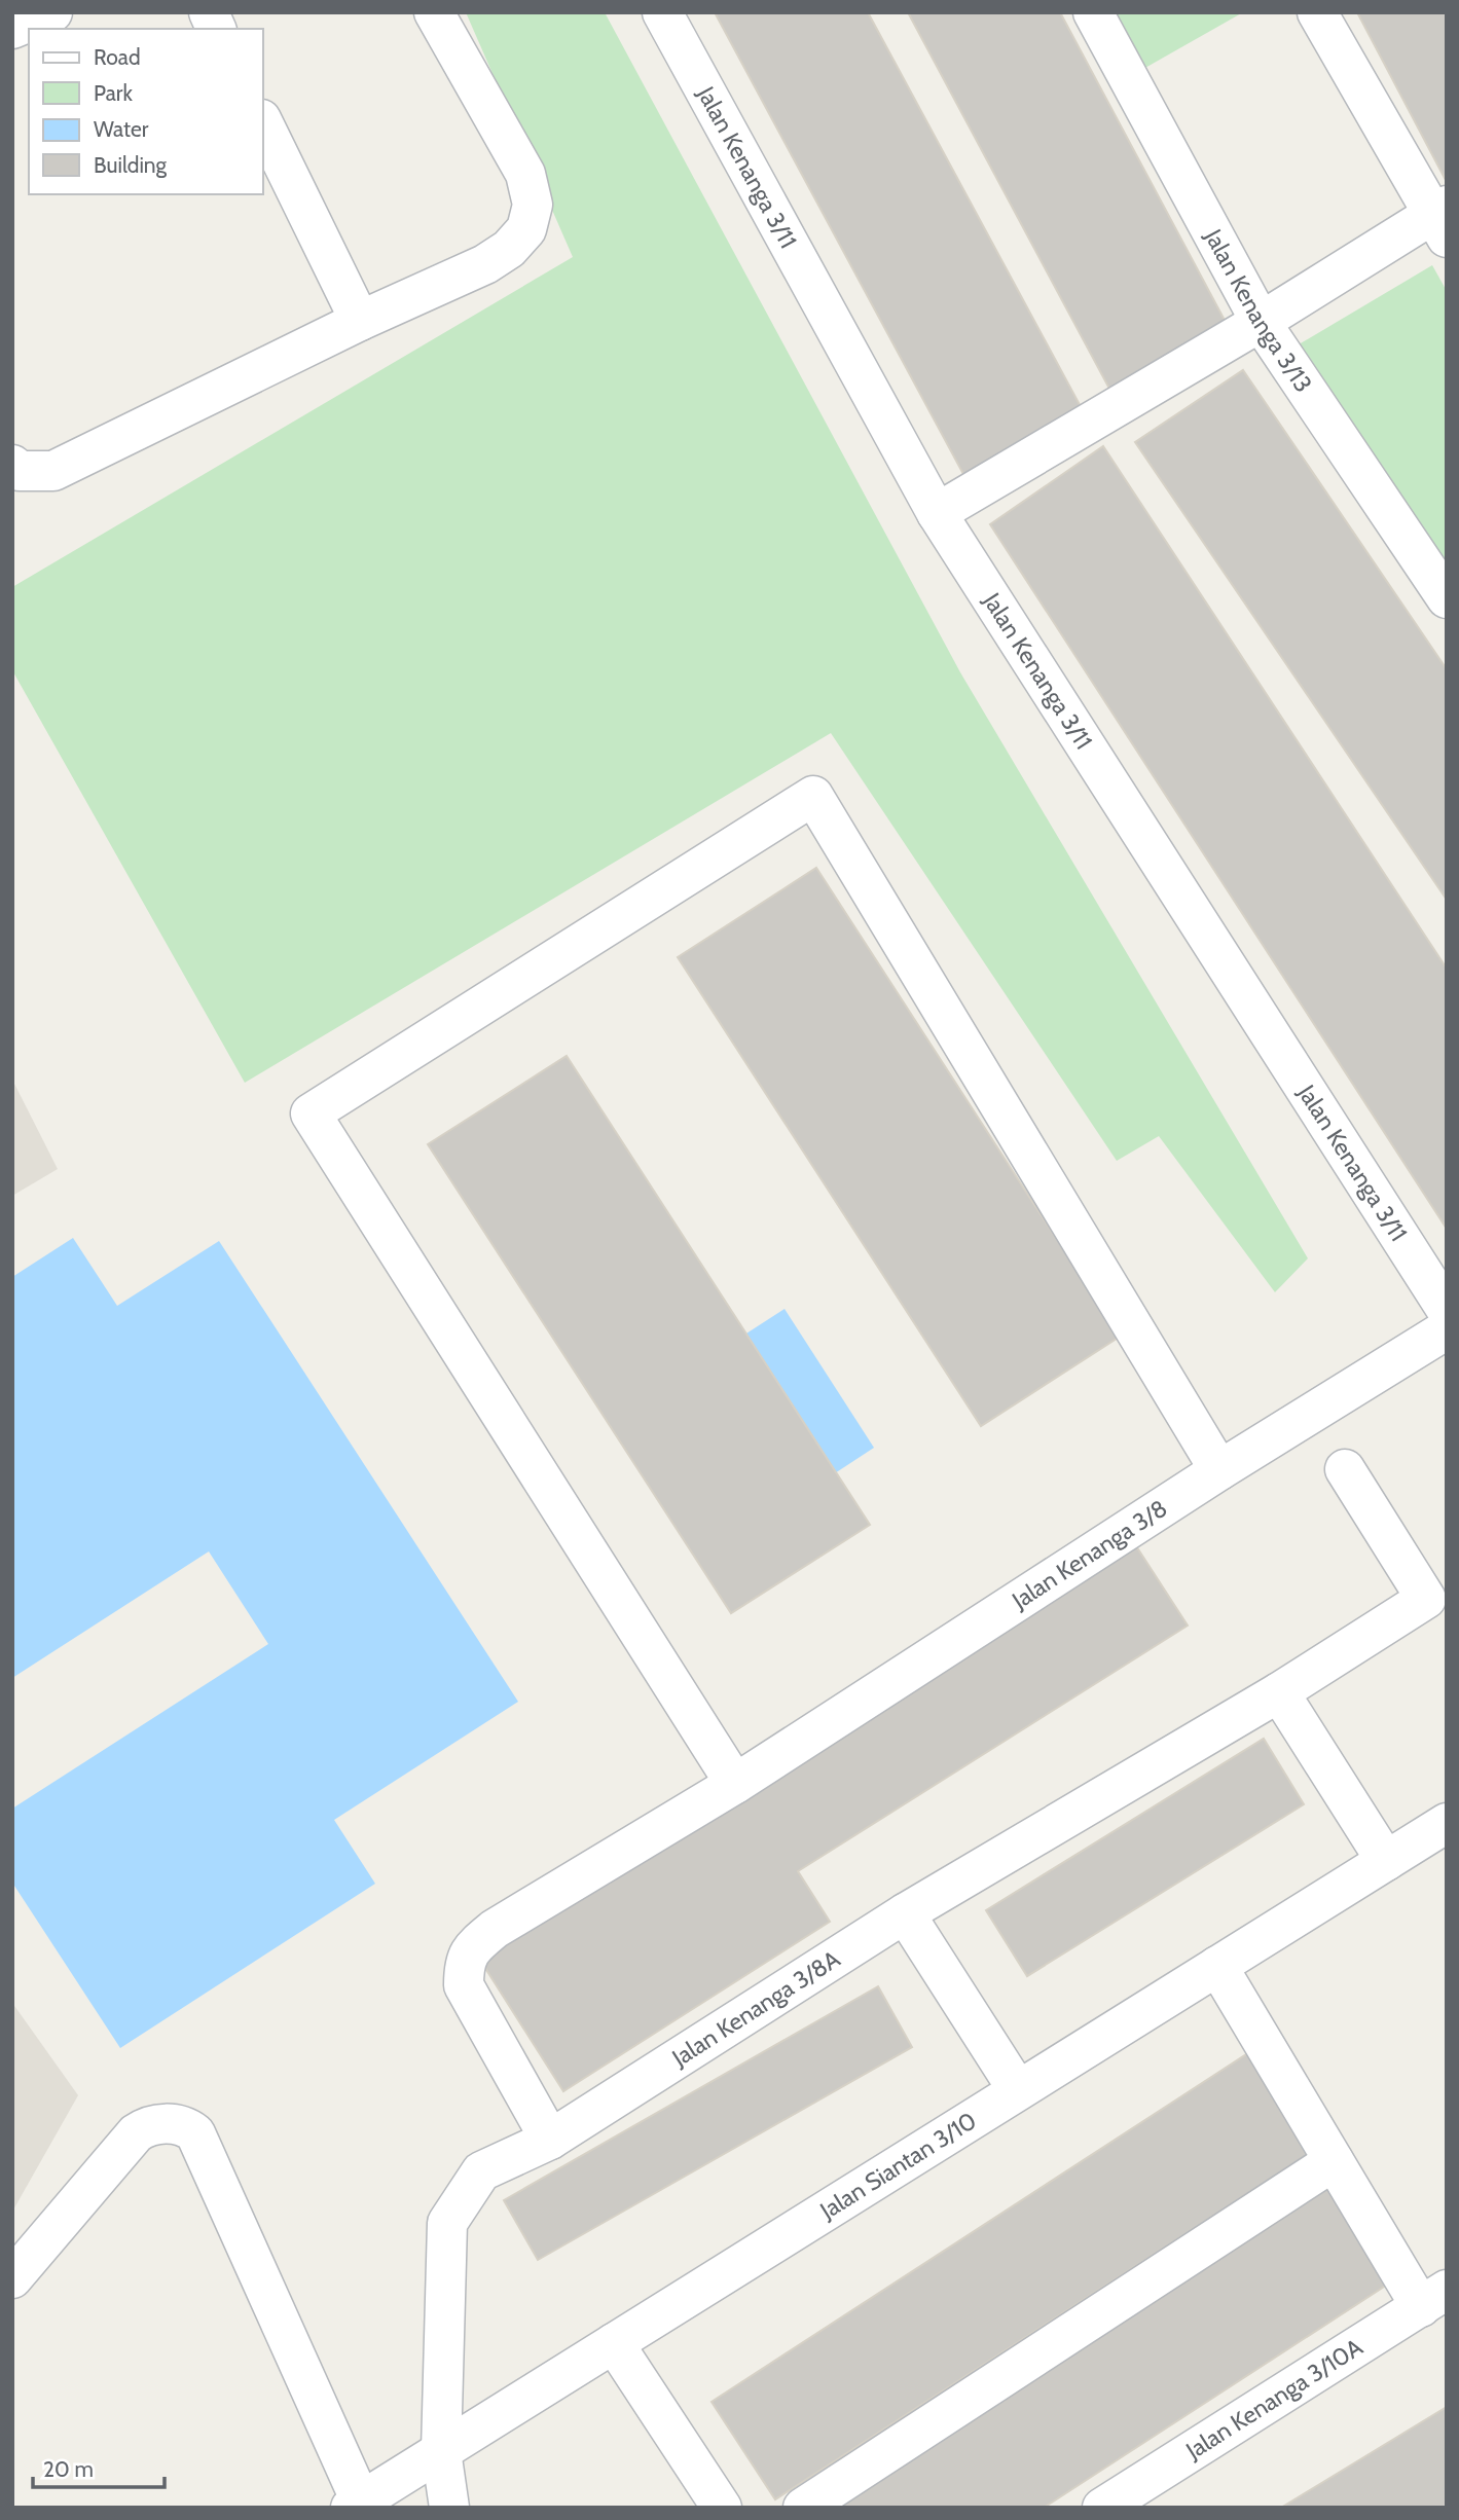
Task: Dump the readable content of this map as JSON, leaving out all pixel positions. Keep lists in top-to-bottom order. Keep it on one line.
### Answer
{"streets":{"street":["Jalan Kenanga 3/11","Jalan Kenanga 3/13","Jalan Kenanga 3/8","Jalan Kenanga 3/8A","Jalan Siantan 3/10","Jalan Kenanga 3/10A"]},"crossings":[["Jalan Kenanga 3/8","Jalan Kenanga 3/8A"],["Jalan Kenanga 3/8A","Jalan Siantan 3/10"]],"legend":["Road","Park","Water","Building"],"scale_bar":"20 m"}
